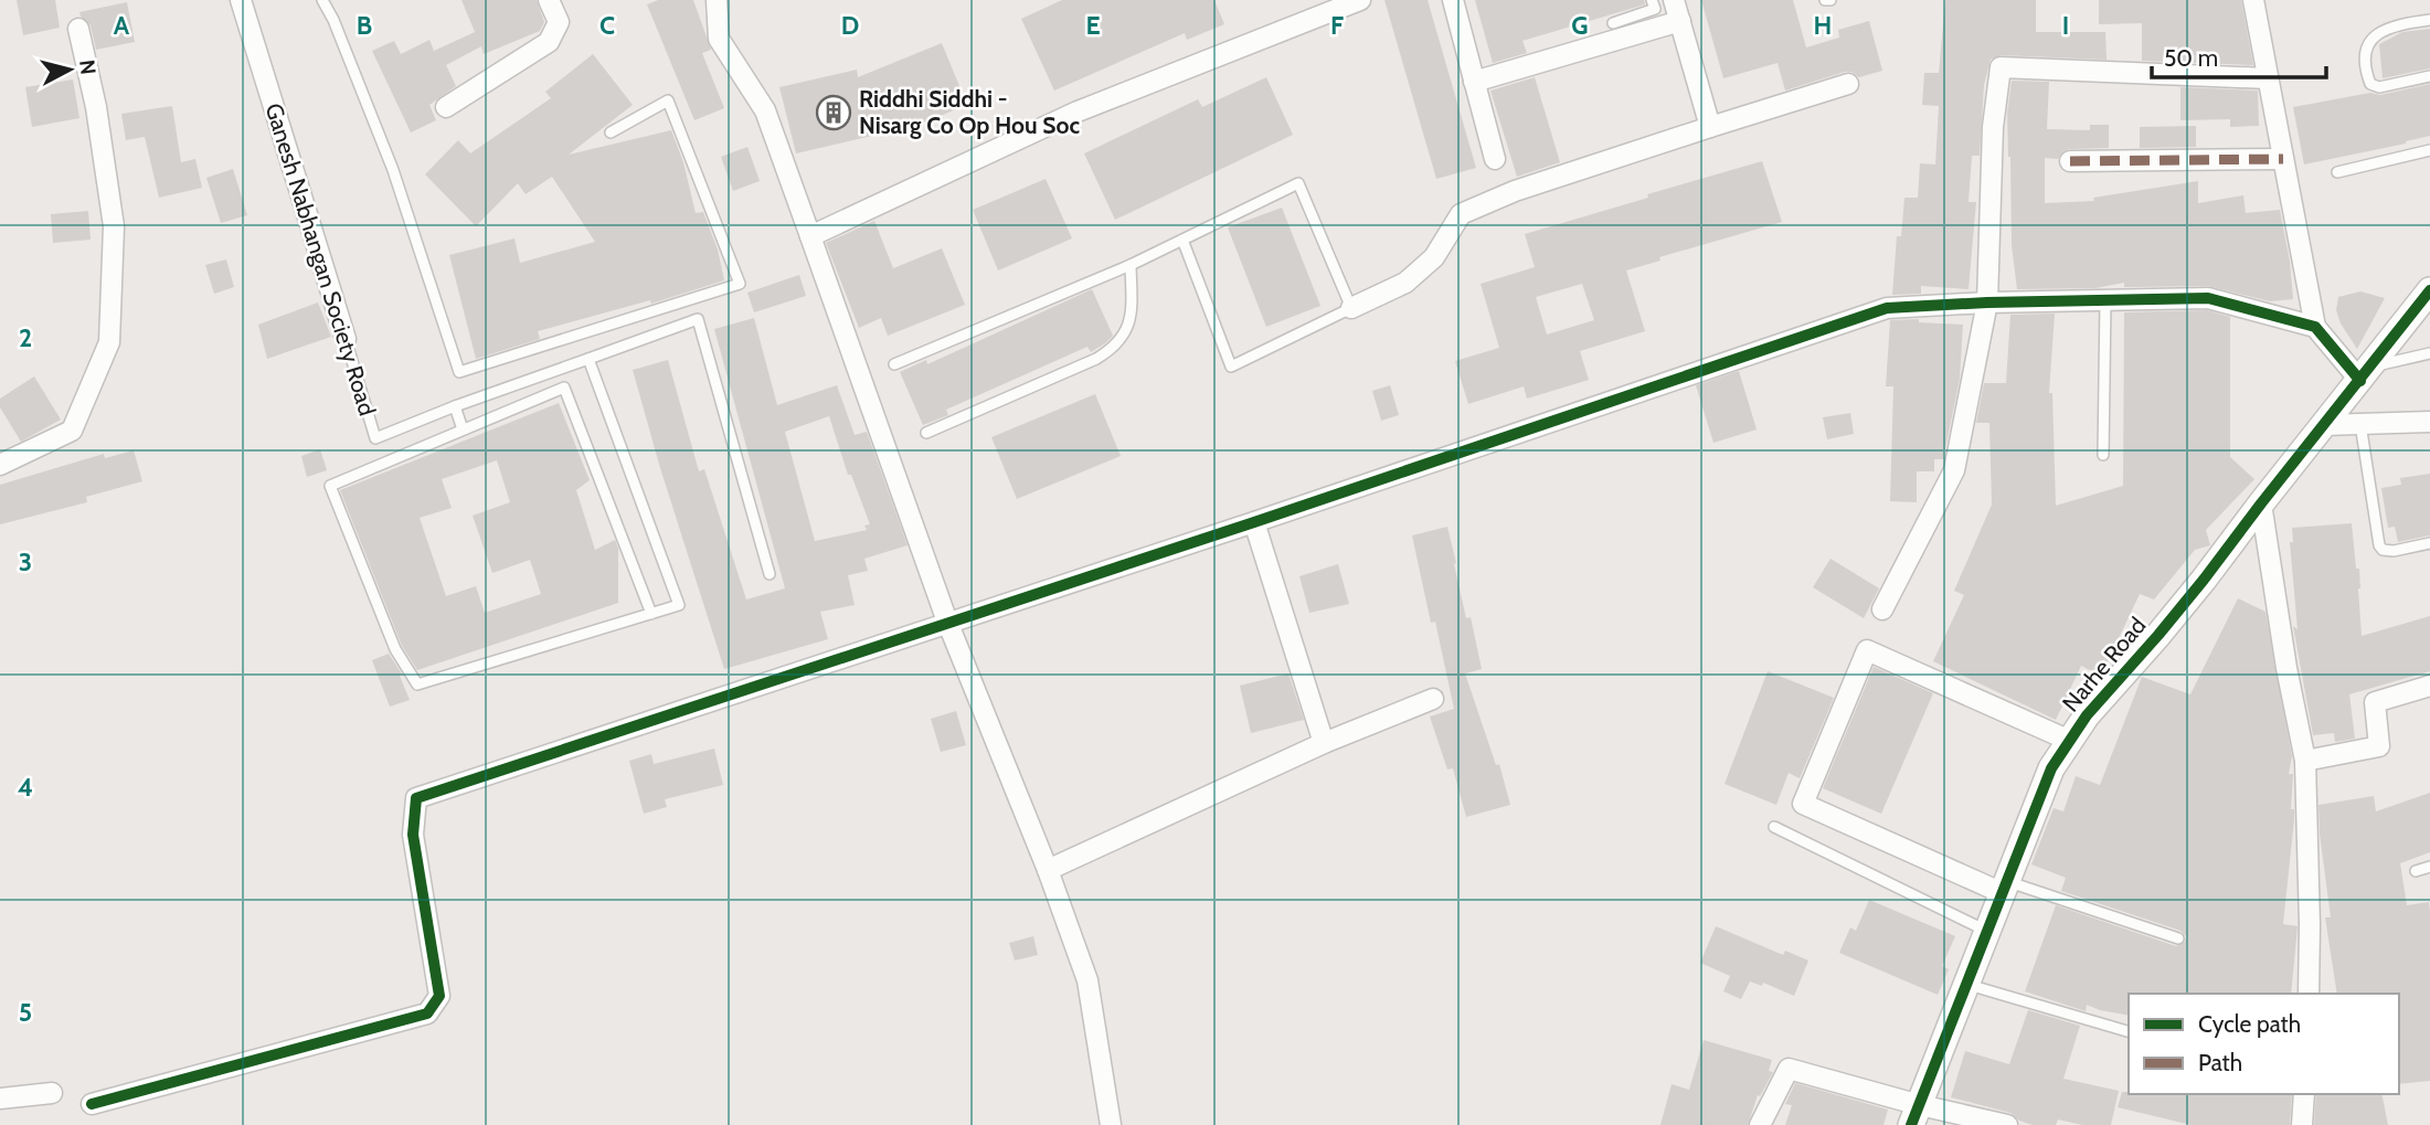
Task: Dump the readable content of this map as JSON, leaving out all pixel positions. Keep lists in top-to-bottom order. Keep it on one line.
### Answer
{"streets":{"street":["Ganesh Nabhangan Society Road","Narhe Road"]},"places":{"building":["Riddhi Siddhi - Nisarg Co Op Hou Soc"]},"legend":["Cycle path","Path"],"scale_bar":"50 m","north":"right","grid":{"columns":["A","B","C","D","E","F","G","H","I"],"rows":["2","3","4","5"]}}
